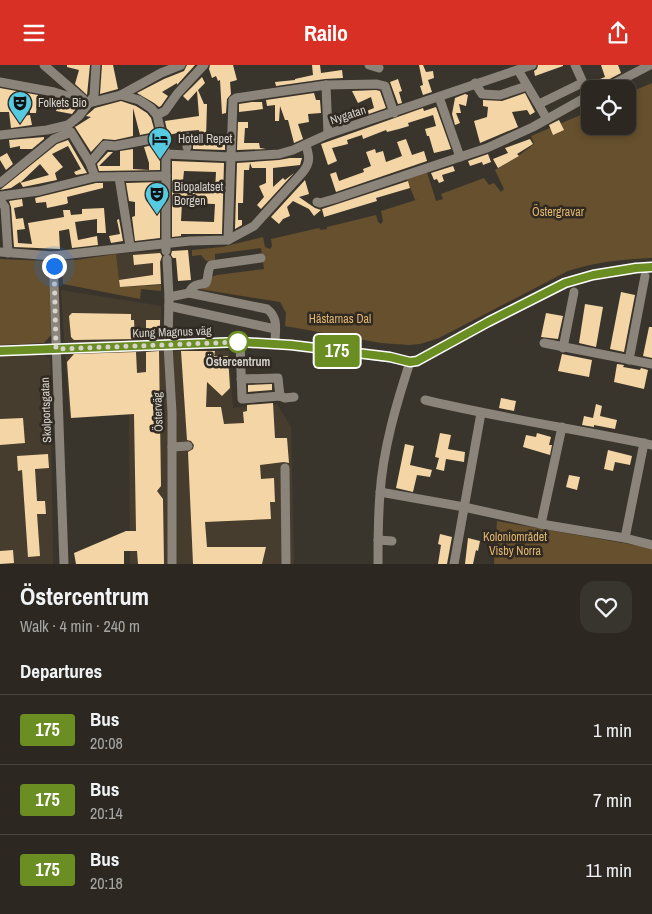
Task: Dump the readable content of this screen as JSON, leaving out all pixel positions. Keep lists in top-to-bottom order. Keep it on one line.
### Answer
{"streets":{"street":["Nygatan","Kung Magnus väg","Skolportsgatan","Österväg"]},"crossings":[["Nygatan","Österväg"],["Kung Magnus väg","Skolportsgatan"],["Kung Magnus väg","Österväg"]],"parks":["Östergravar","Hästarnas Dal","Koloniområdet Visby Norra"],"places":{"theatre":["Folkets Bio","Biopalatset Borgen"],"hotel":["Hotell Repet"],"other":["Östercentrum"]},"lines":["bus line 175"],"page":{"header":"Railo","on_map":"175","heading":[["Östercentrum","Walk · 4 min · 240 m"],"Departures"],"list":[{"mark":"175","name":"Bus","note":"20:08","value":"1 min"},{"mark":"175","name":"Bus","note":"20:14","value":"7 min"},{"mark":"175","name":"Bus","note":"20:18","value":"11 min"}]}}
